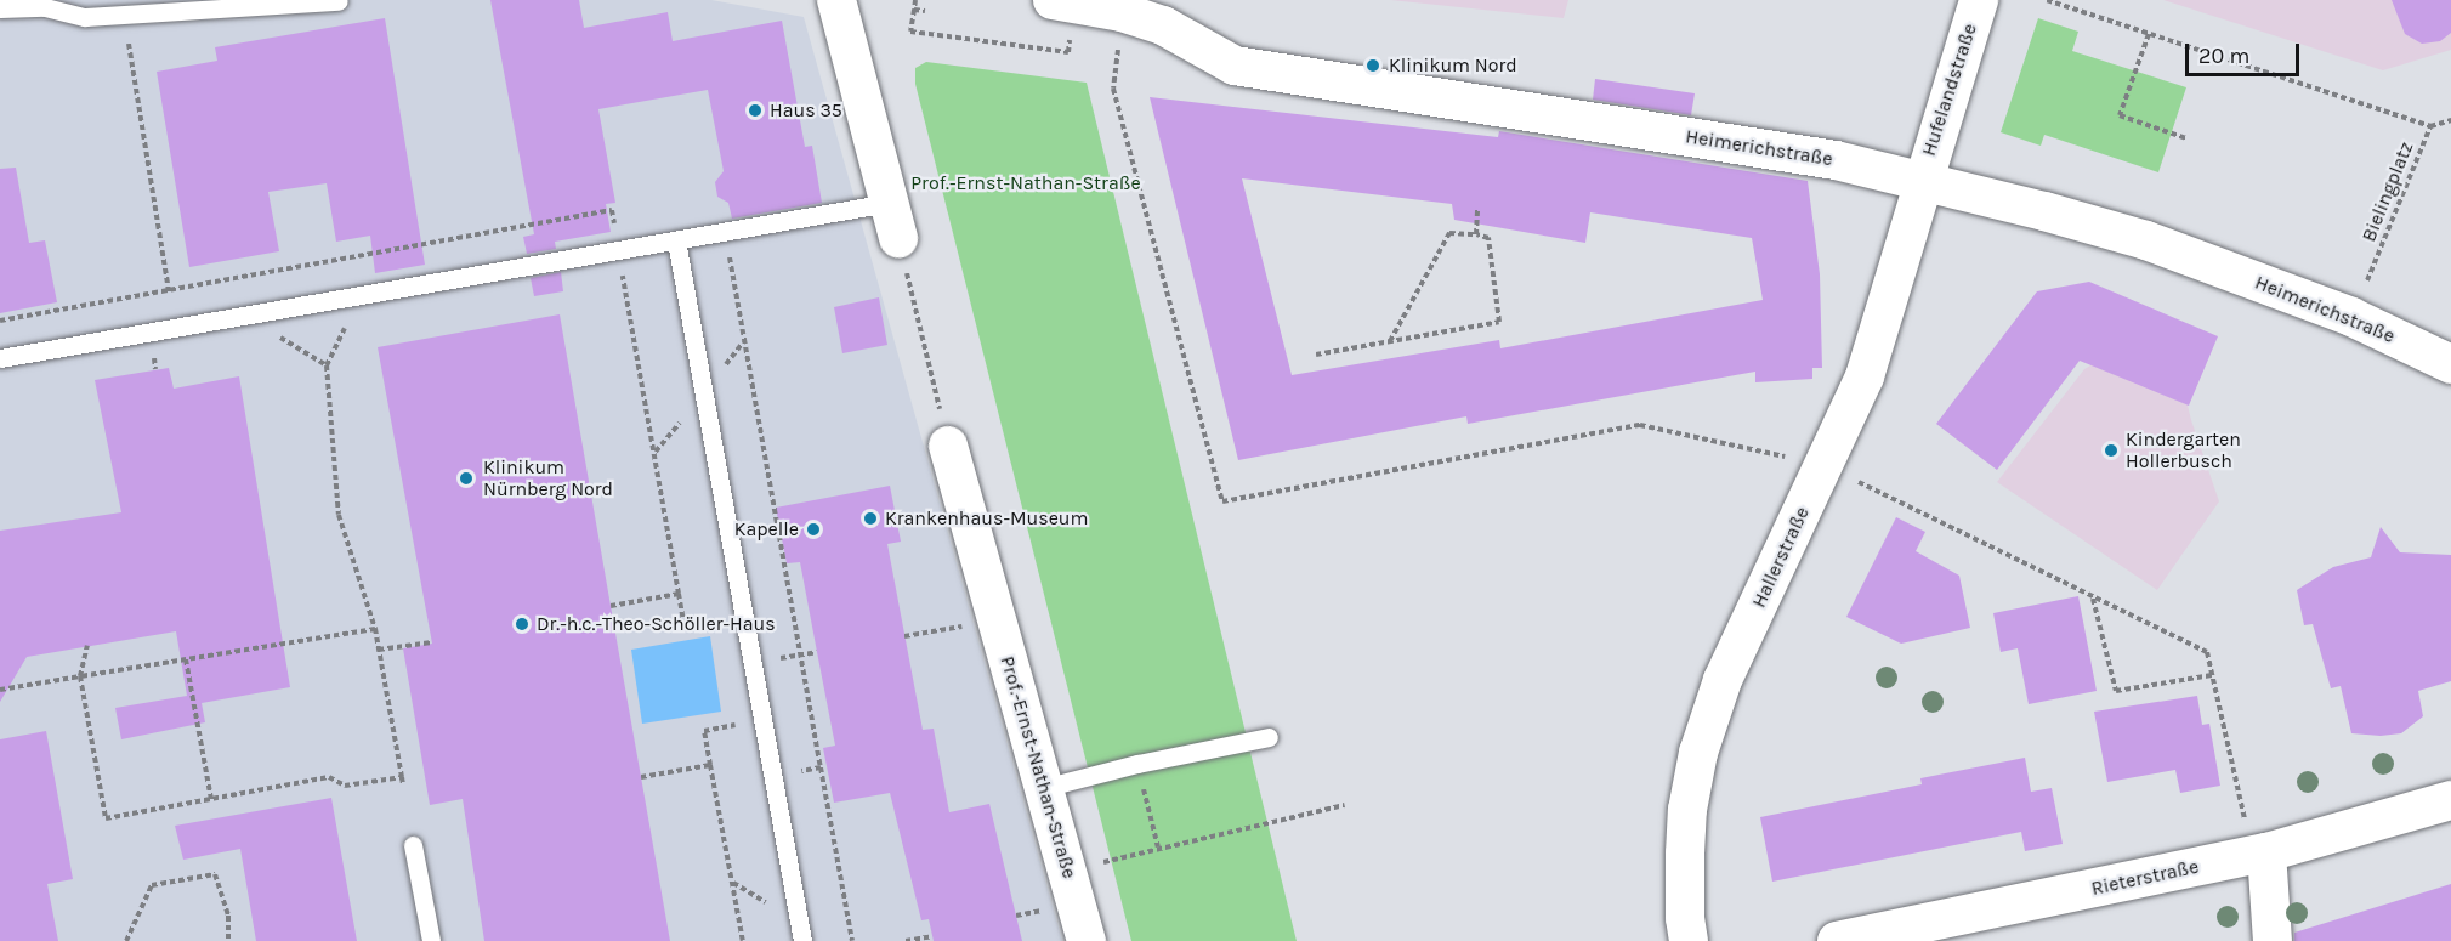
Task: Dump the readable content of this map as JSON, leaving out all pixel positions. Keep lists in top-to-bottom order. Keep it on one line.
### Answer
{"streets":{"street":["Hufelandstraße","Heimerichstraße","Hallerstraße","Prof.-Ernst-Nathan-Straße","Rieterstraße"],"path":["Bielingplatz"]},"crossings":[["Hufelandstraße","Heimerichstraße"],["Hufelandstraße","Hallerstraße"],["Heimerichstraße","Bielingplatz"],["Heimerichstraße","Hallerstraße"]],"parks":["Prof.-Ernst-Nathan-Straße"],"places":["Klinikum Nord","Haus 35","Kindergarten Hollerbusch","Klinikum Nürnberg Nord","Krankenhaus-Museum","Kapelle","Dr.-h.c.-Theo-Schöller-Haus"],"scale_bar":"20 m"}
